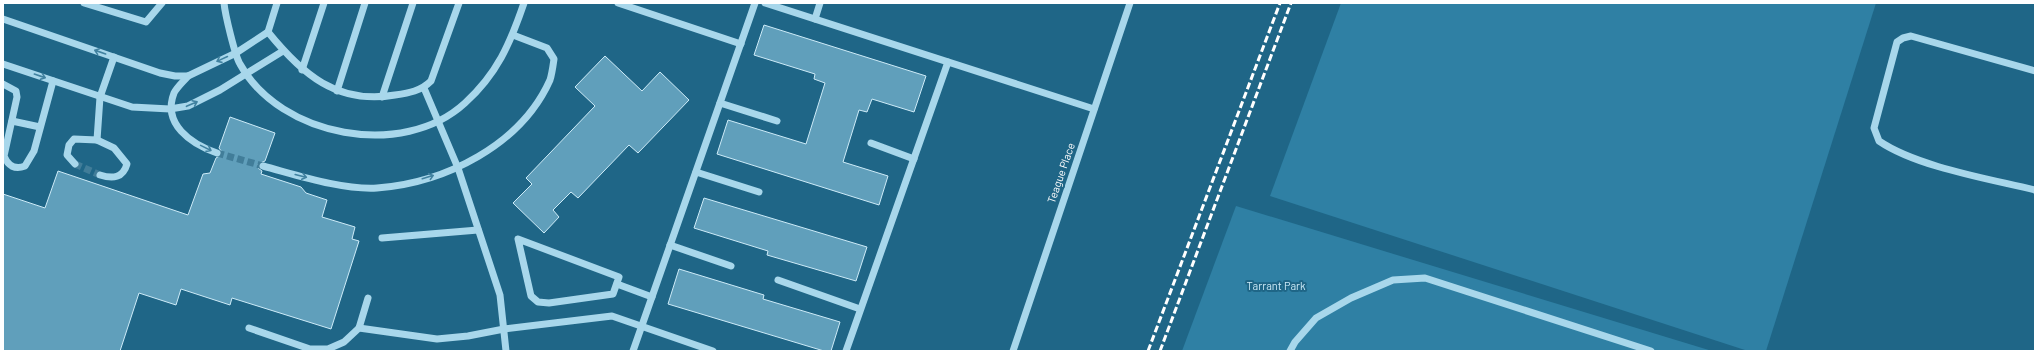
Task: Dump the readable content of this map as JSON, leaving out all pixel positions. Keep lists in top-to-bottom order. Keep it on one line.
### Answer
{"streets":{"lane":["Teague Place"]},"parks":["Tarrant Park"]}
